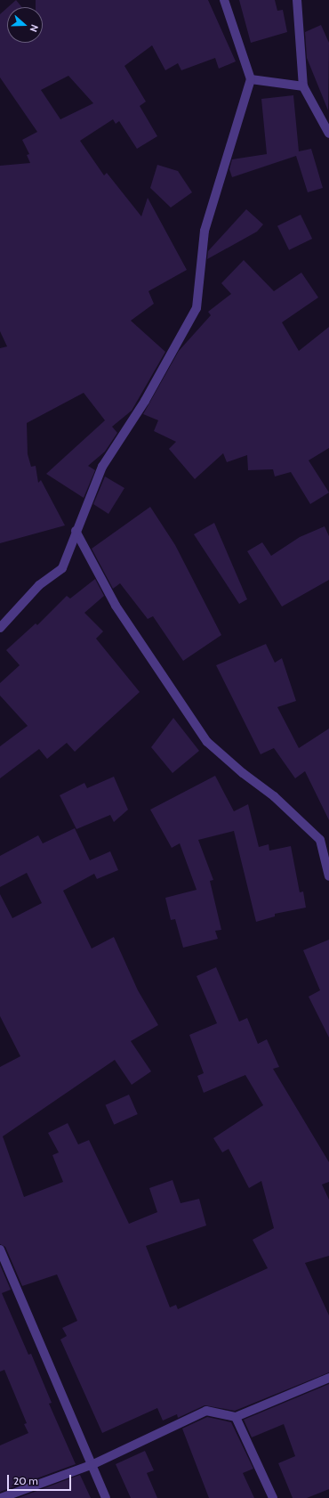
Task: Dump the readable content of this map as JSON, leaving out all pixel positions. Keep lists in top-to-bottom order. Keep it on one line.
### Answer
{"scale_bar":"20 m","north":"right"}
